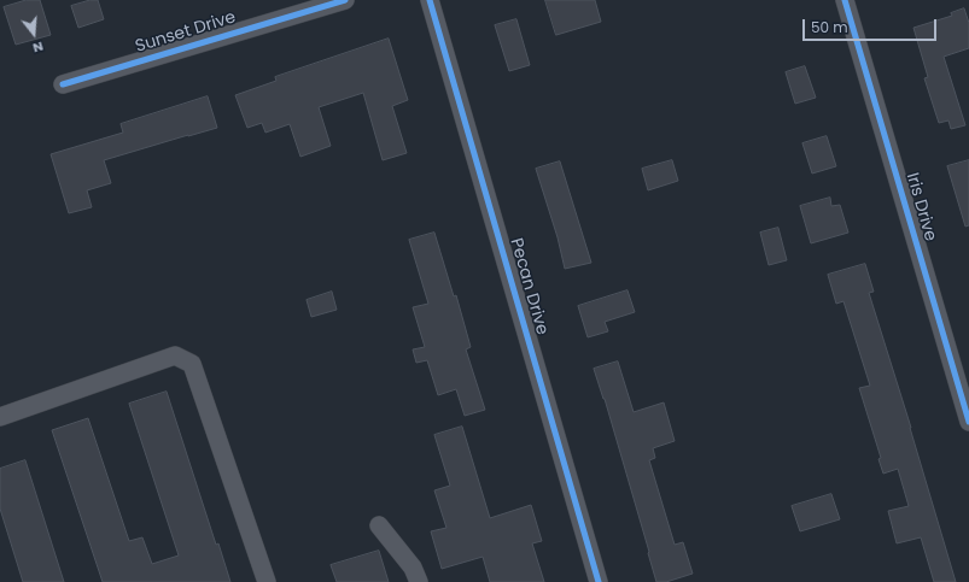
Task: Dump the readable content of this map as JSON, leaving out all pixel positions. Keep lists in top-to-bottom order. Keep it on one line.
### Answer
{"streets":{"street":["Sunset Drive","Iris Drive","Pecan Drive"]},"scale_bar":"50 m","north":"bottom"}
